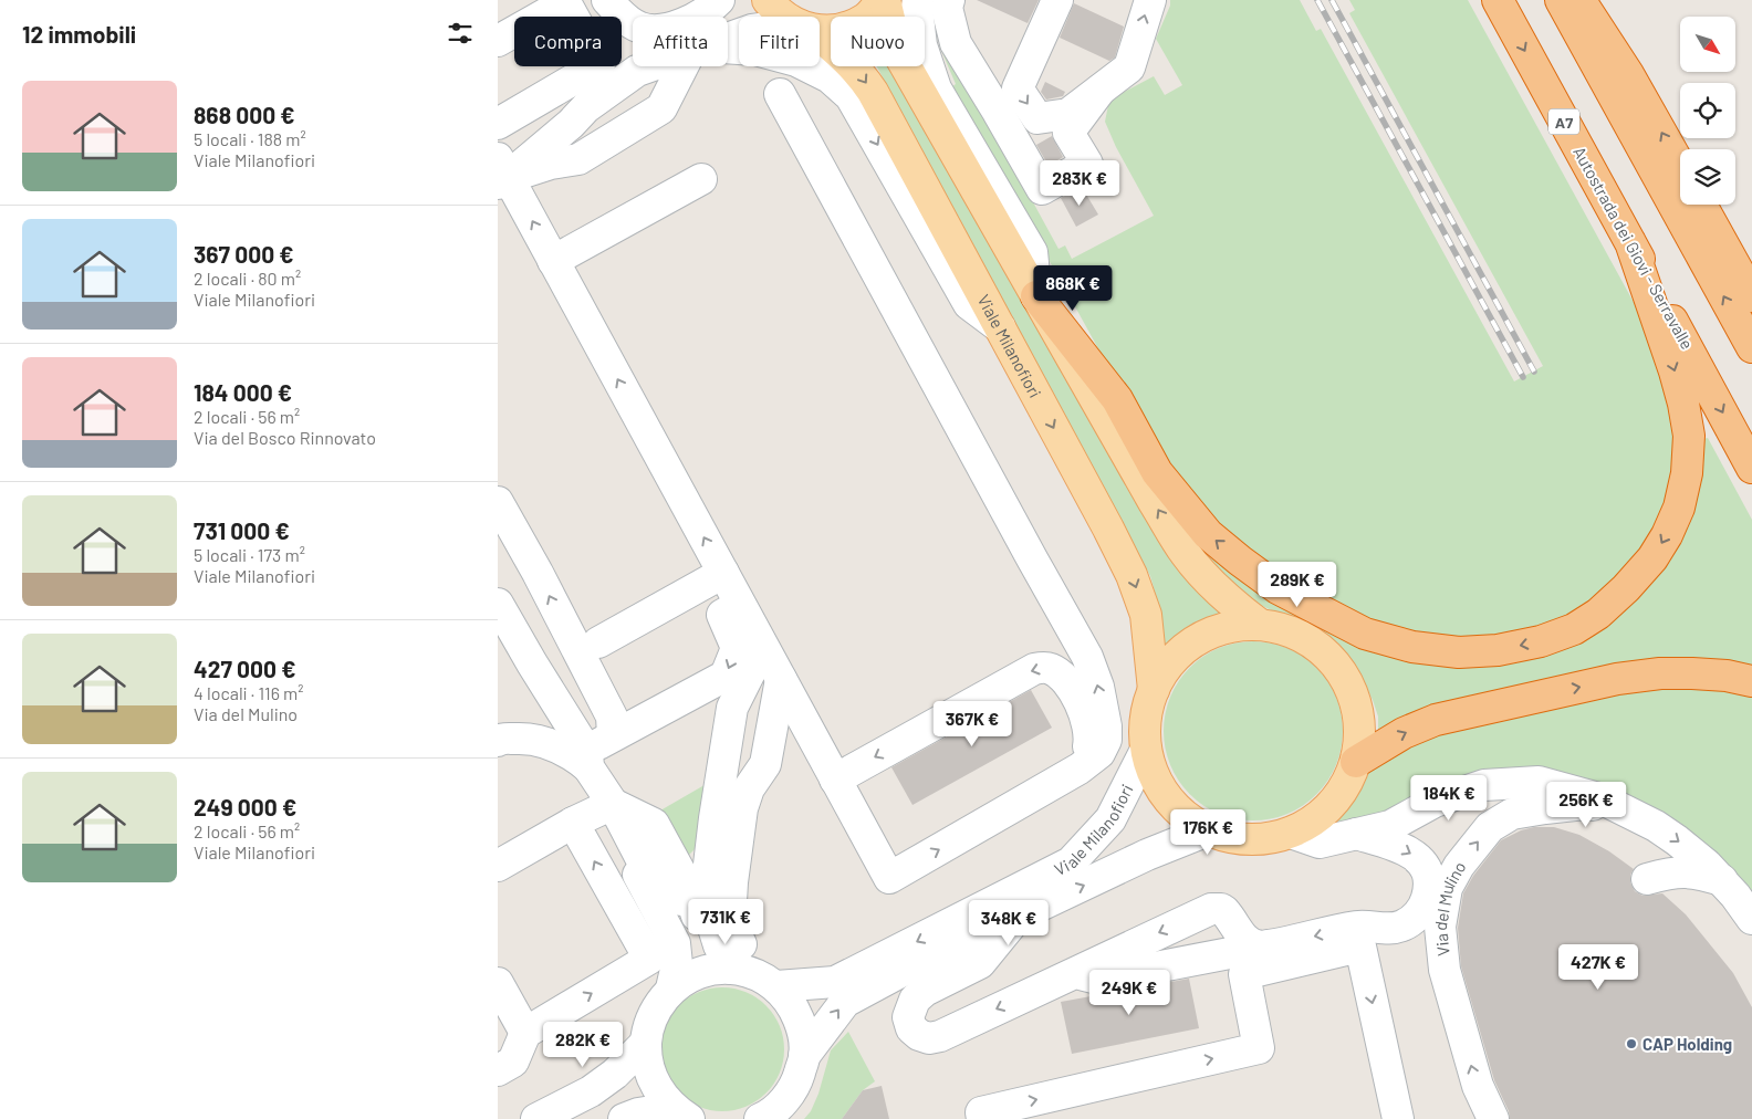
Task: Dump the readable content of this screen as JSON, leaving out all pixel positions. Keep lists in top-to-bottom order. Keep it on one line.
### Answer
{"streets":{"highway":["A7","Autostrada dei Giovi - Serravalle"],"main road":["Viale Milanofiori"],"street":["Via del Mulino"]},"places":["CAP Holding"],"north":"bottom right","page":{"heading":"12 immobili","chip":["Compra","Affitta","Filtri","Nuovo"],"list":[{"name":"868 000 €","note":"5 locali · 188 m² · Viale Milanofiori"},{"name":"367 000 €","note":"2 locali · 80 m² · Viale Milanofiori"},{"name":"184 000 €","note":"2 locali · 56 m² · Via del Bosco Rinnovato"},{"name":"731 000 €","note":"5 locali · 173 m² · Viale Milanofiori"},{"name":"427 000 €","note":"4 locali · 116 m² · Via del Mulino"},{"name":"249 000 €","note":"2 locali · 56 m² · Viale Milanofiori"}],"price":["283K €","868K €","289K €","367K €","184K €","256K €","176K €","731K €","348K €","427K €","249K €","282K €"]}}
